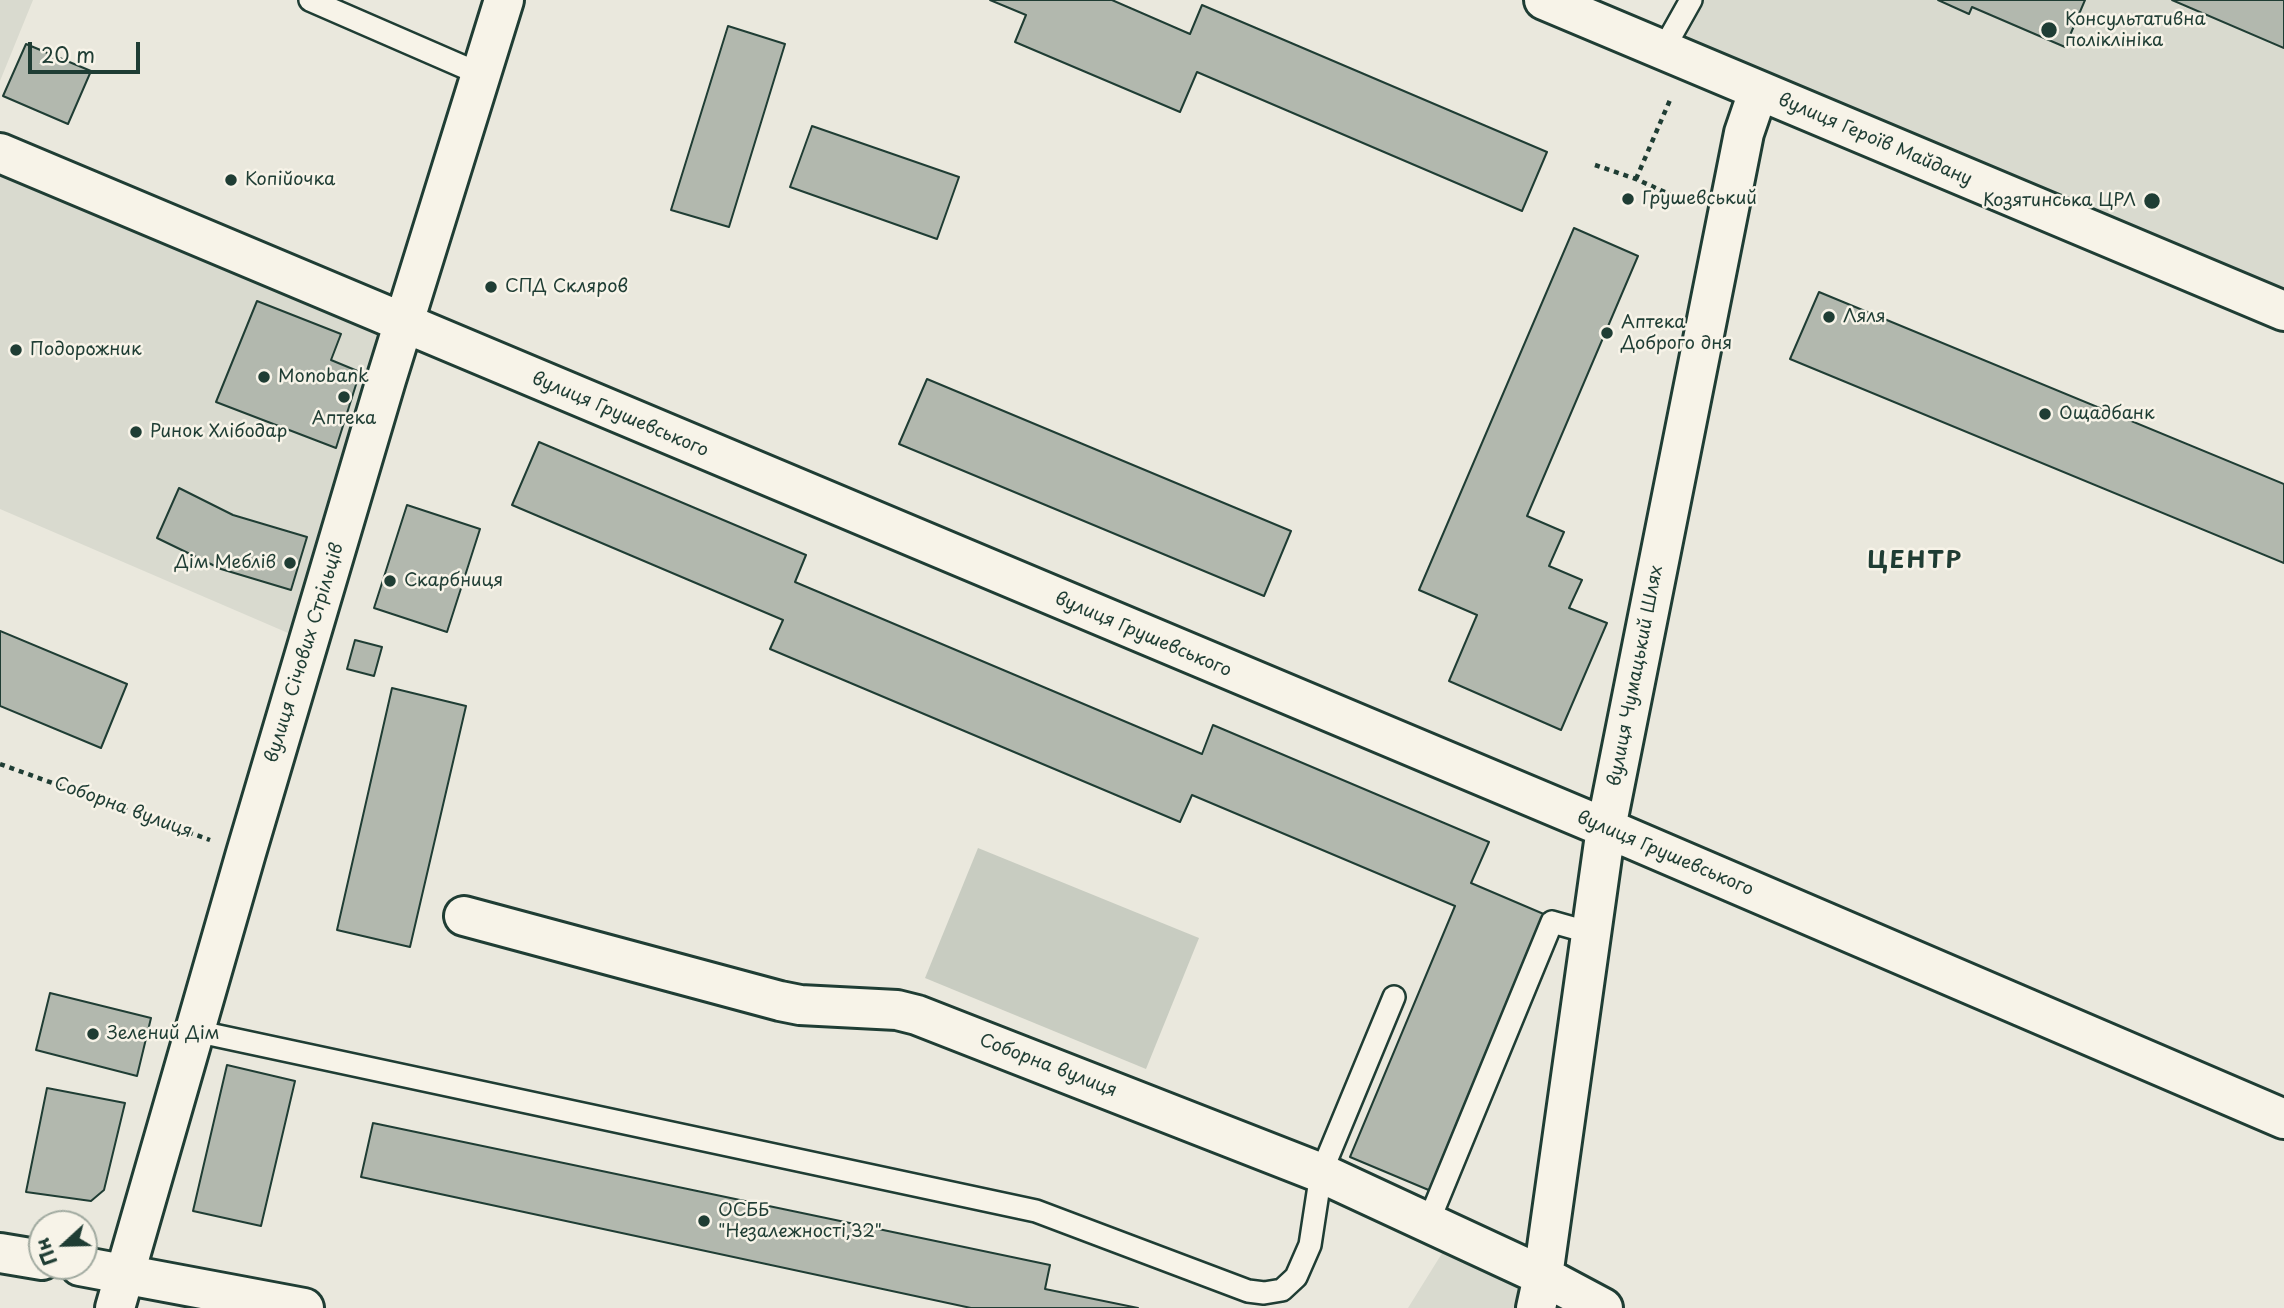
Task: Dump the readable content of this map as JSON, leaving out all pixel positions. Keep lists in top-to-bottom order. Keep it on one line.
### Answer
{"streets":{"street":["вулиця Героїв Майдану","вулиця Грушевського","вулиця Січових Стрільців","вулиця Чумацький Шлях","Соборна вулиця"]},"crossings":[["вулиця Героїв Майдану","вулиця Чумацький Шлях"],["вулиця Грушевського","вулиця Січових Стрільців"],["вулиця Грушевського","вулиця Чумацький Шлях"],["вулиця Січових Стрільців","Соборна вулиця"]],"districts":["ЦЕНТР"],"places":["Консультативна поліклініка","Копійочка","Грушевський","Козятинська ЦРЛ","СПД Скляров","Ляля","Аптека Доброго дня","Подорожник","Monobank","Аптека","Ощадбанк","Ринок Хлібодар","Дім Меблів","Скарбниця","Зелений Дім","ОСББ \"Незалежності,32\""],"scale_bar":"20 m","north":"left"}
